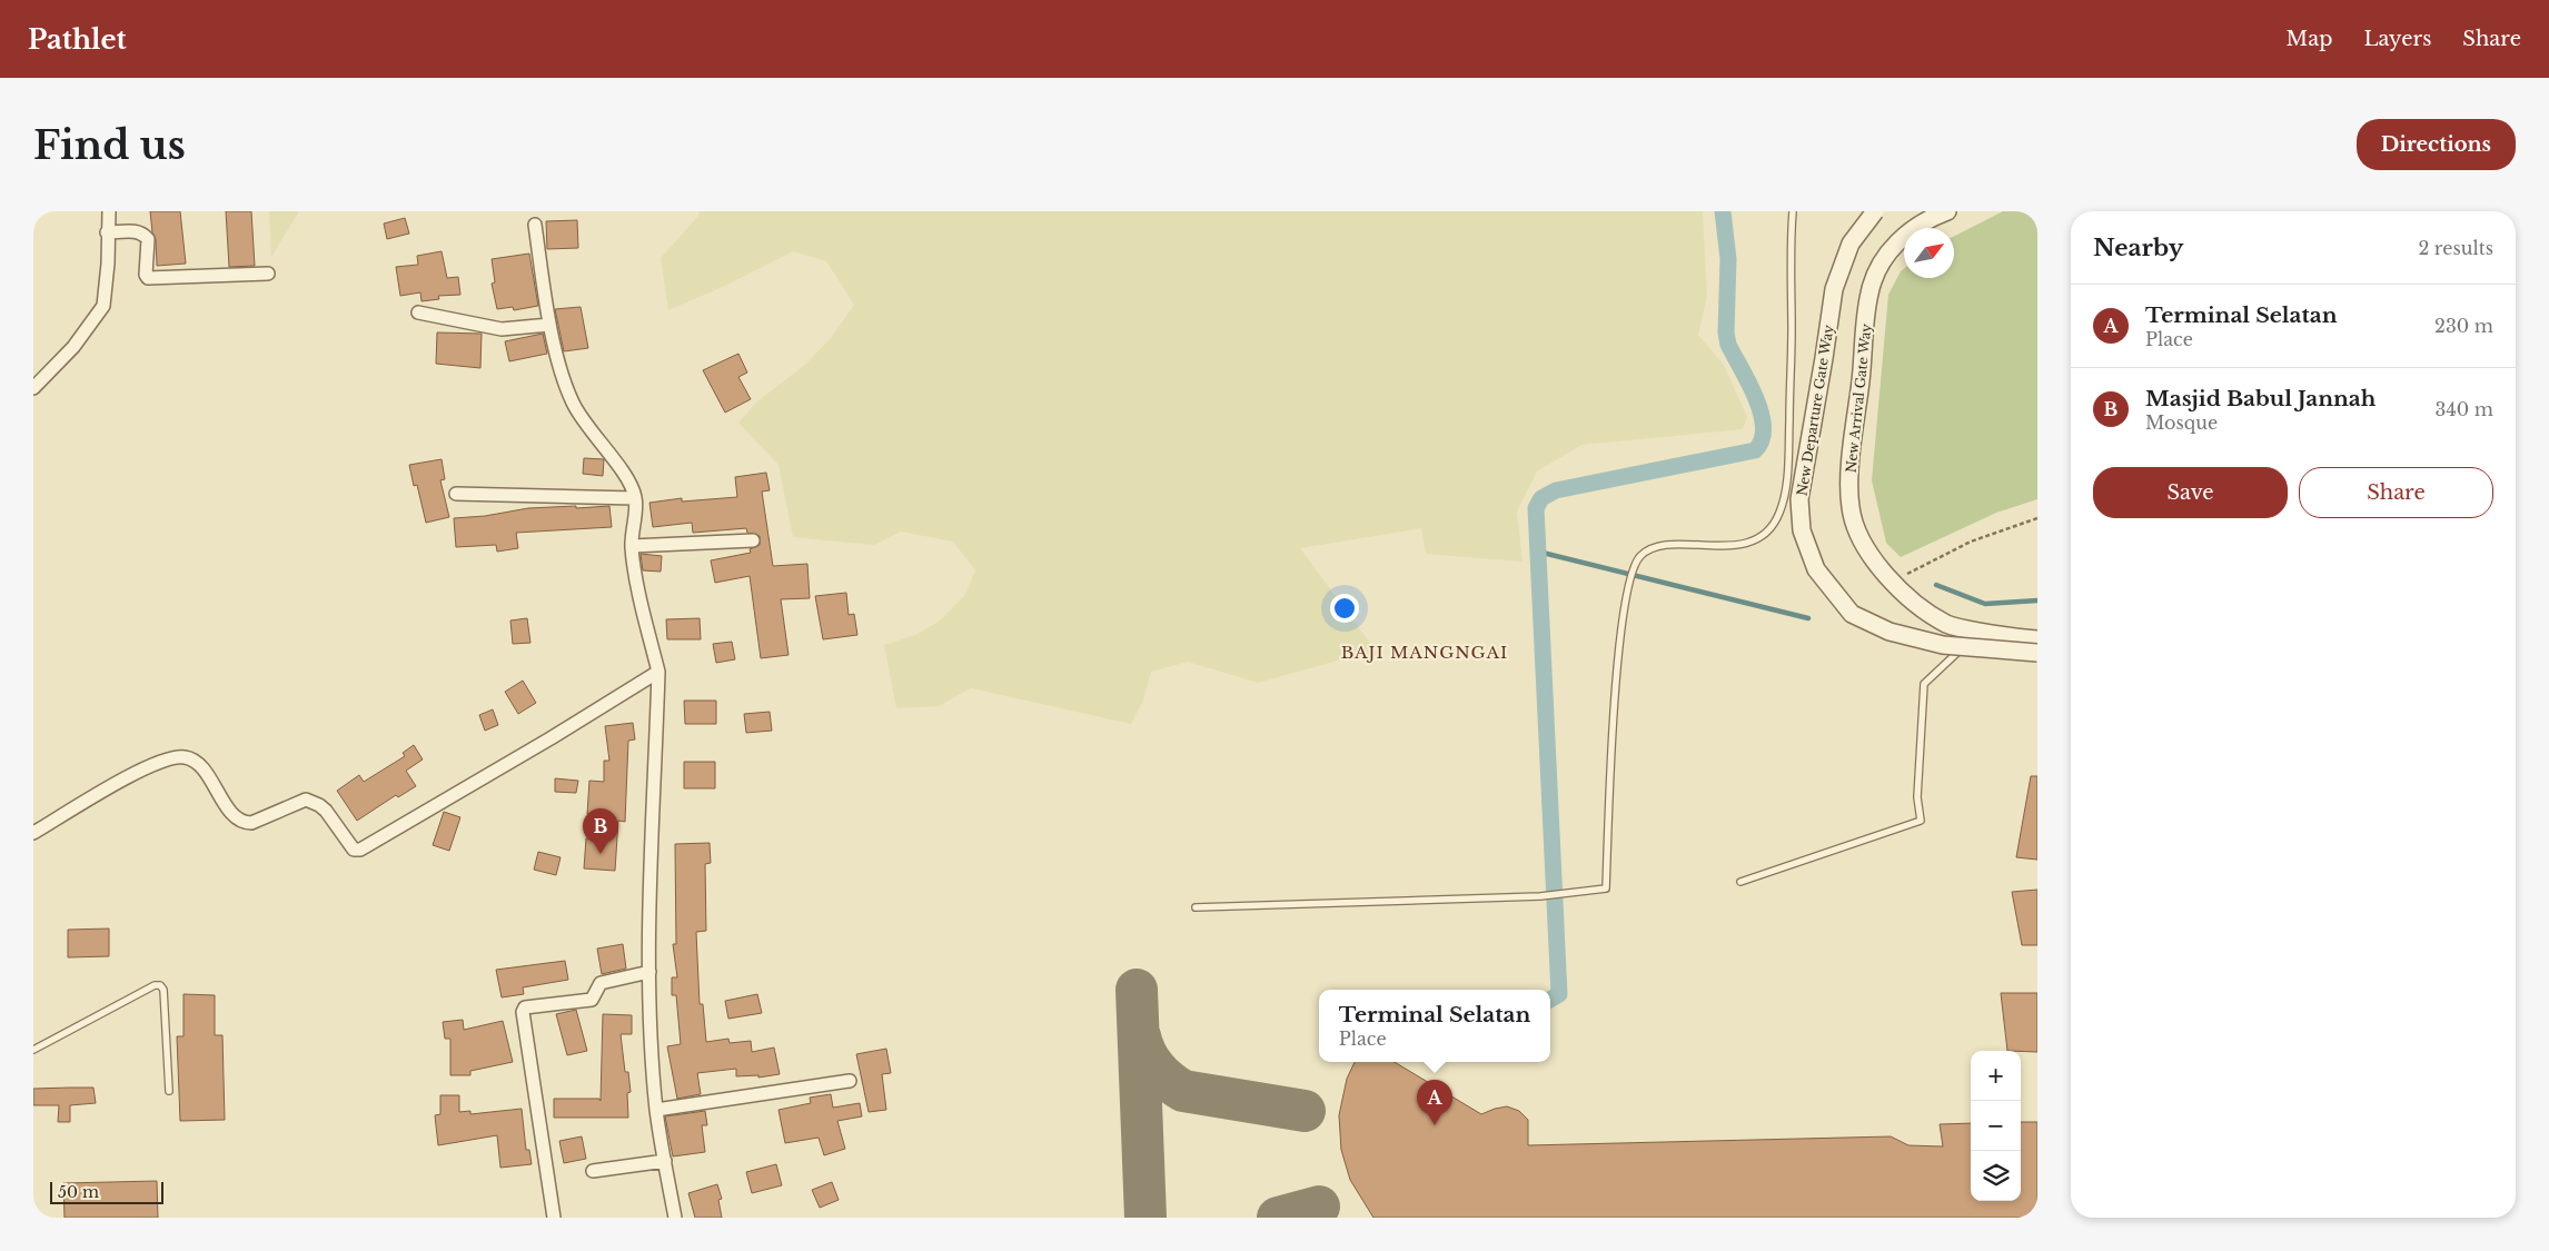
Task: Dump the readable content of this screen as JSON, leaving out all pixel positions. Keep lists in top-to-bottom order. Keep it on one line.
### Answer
{"streets":{"street":["New Arrival Gate Way","New Departure Gate Way"]},"districts":["BAJI MANGNGAI"],"scale_bar":"50 m","north":"top right","page":{"header":"Pathlet","nav":["Map","Layers","Share"],"buttons":["Directions",["Save","Share"]],"title":"Find us","heading":["Nearby","2 results"],"list":[{"mark":"A","name":"Terminal Selatan","note":"Place","value":"230 m"},{"mark":"B","name":"Masjid Babul Jannah","note":"Mosque","value":"340 m"}],"pins":["B","A"],"popup":["Terminal Selatan","Place"],"map_buttons":["+","−"],"scale":"50 m"}}
